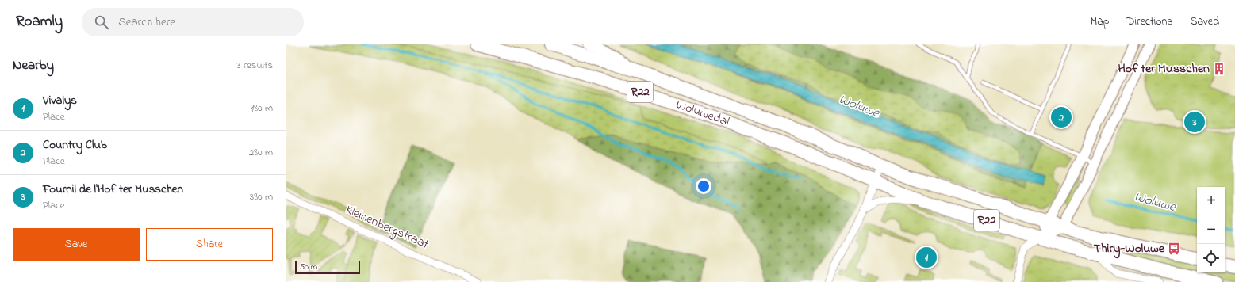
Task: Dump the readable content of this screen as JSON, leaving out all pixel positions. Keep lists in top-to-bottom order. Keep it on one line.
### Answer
{"streets":{"highway":["R22","Woluwedal"],"street":["Kleinenbergstraat"]},"crossings":[["R22","Woluwedal"]],"water":["Woluwe"],"places":{"building":["Hof ter Musschen"],"bus stop":["Thiry-Woluwe"]},"scale_bar":"50 m","page":{"header":"Roamly","search":"Search here","nav":["Map","Directions","Saved"],"heading":["Nearby","3 results"],"list":[{"mark":"1","name":"Vivalys","note":"Place","value":"180 m"},{"mark":"2","name":"Country Club","note":"Place","value":"280 m"},{"mark":"3","name":"Fournil de l'Hof ter Musschen","note":"Place","value":"380 m"}],"pins":["2","3","1"],"map_buttons":["+","−"],"buttons":["Save","Share"],"scale":"50 m"}}
